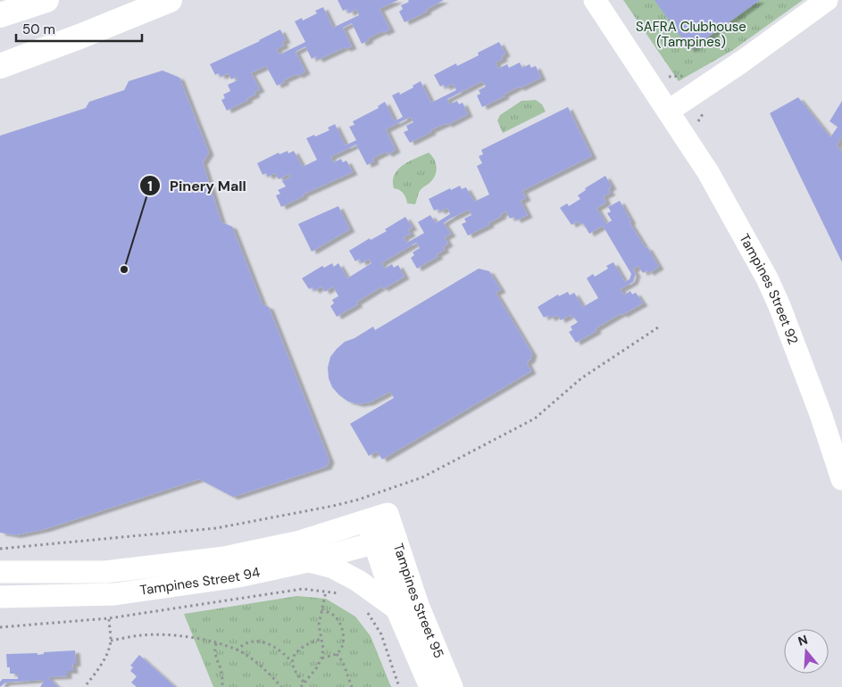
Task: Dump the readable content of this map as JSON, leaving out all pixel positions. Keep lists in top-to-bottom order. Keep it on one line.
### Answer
{"streets":{"street":["Tampines Street 92","Tampines Street 94","Tampines Street 95"]},"crossings":[["Tampines Street 94","Tampines Street 95"]],"parks":["SAFRA Clubhouse (Tampines)"],"places":["Pinery Mall"],"scale_bar":"50 m","north":"top"}
